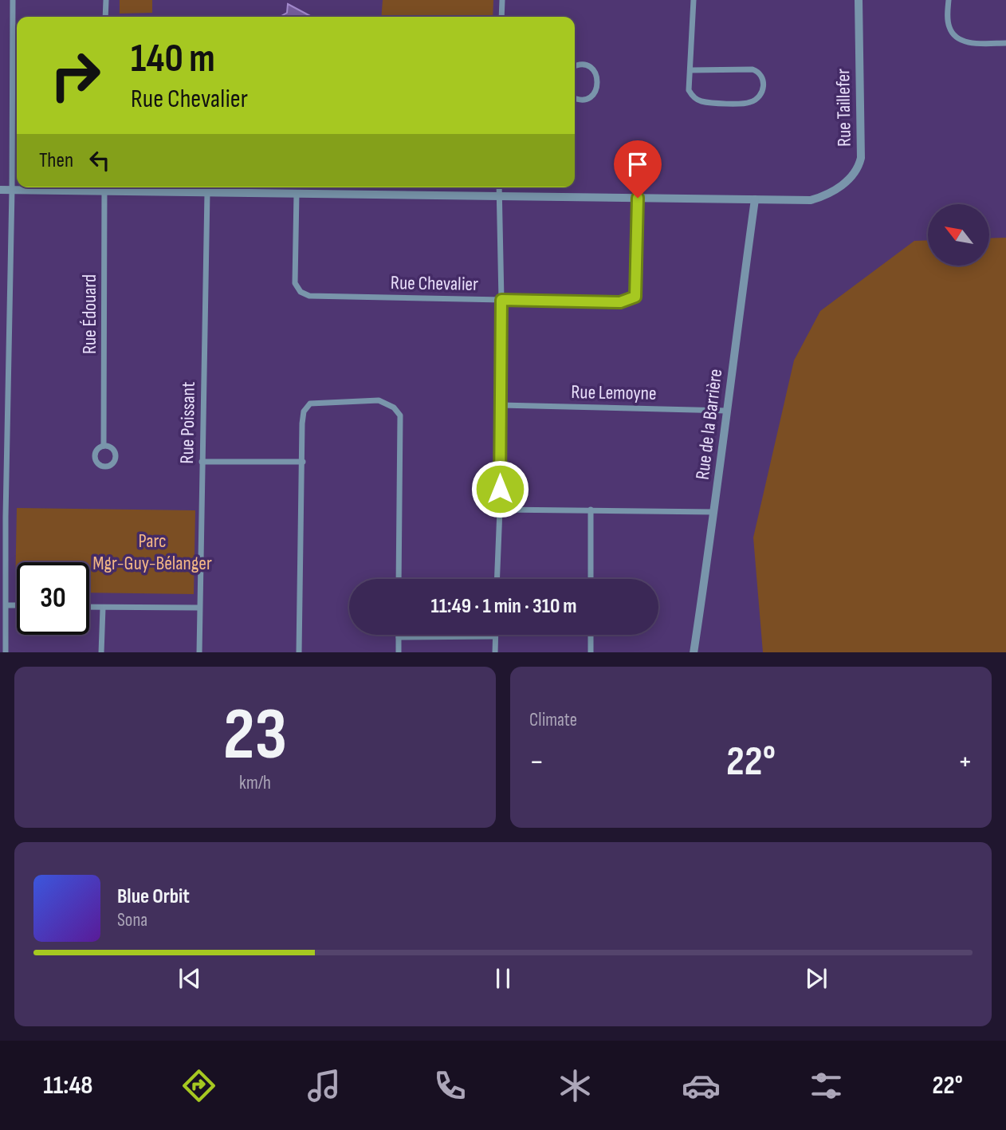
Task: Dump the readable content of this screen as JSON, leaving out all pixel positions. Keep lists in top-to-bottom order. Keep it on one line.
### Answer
{"streets":{"street":["Rue Taillefer","Rue Chevalier","Rue Édouard","Rue Lemoyne","Rue Poissant","Rue de la Barrière"]},"crossings":[["Rue Taillefer","Rue Chevalier"],["Rue Taillefer","Rue Poissant"],["Rue Taillefer","Rue de la Barrière"],["Rue Lemoyne","Rue de la Barrière"]],"parks":["Parc Mgr-Guy-Bélanger"],"north":"top left","page":{"turn":["140 m","Rue Chevalier"],"then":"Then","limit":"30","trip":"11:49 · 1 min · 310 m","tile":[["23","km/h"],"Climate"],"heat":["−","22°","+"],"song":["Blue Orbit","Sona"],"tabs":["11:48","22°"]}}
